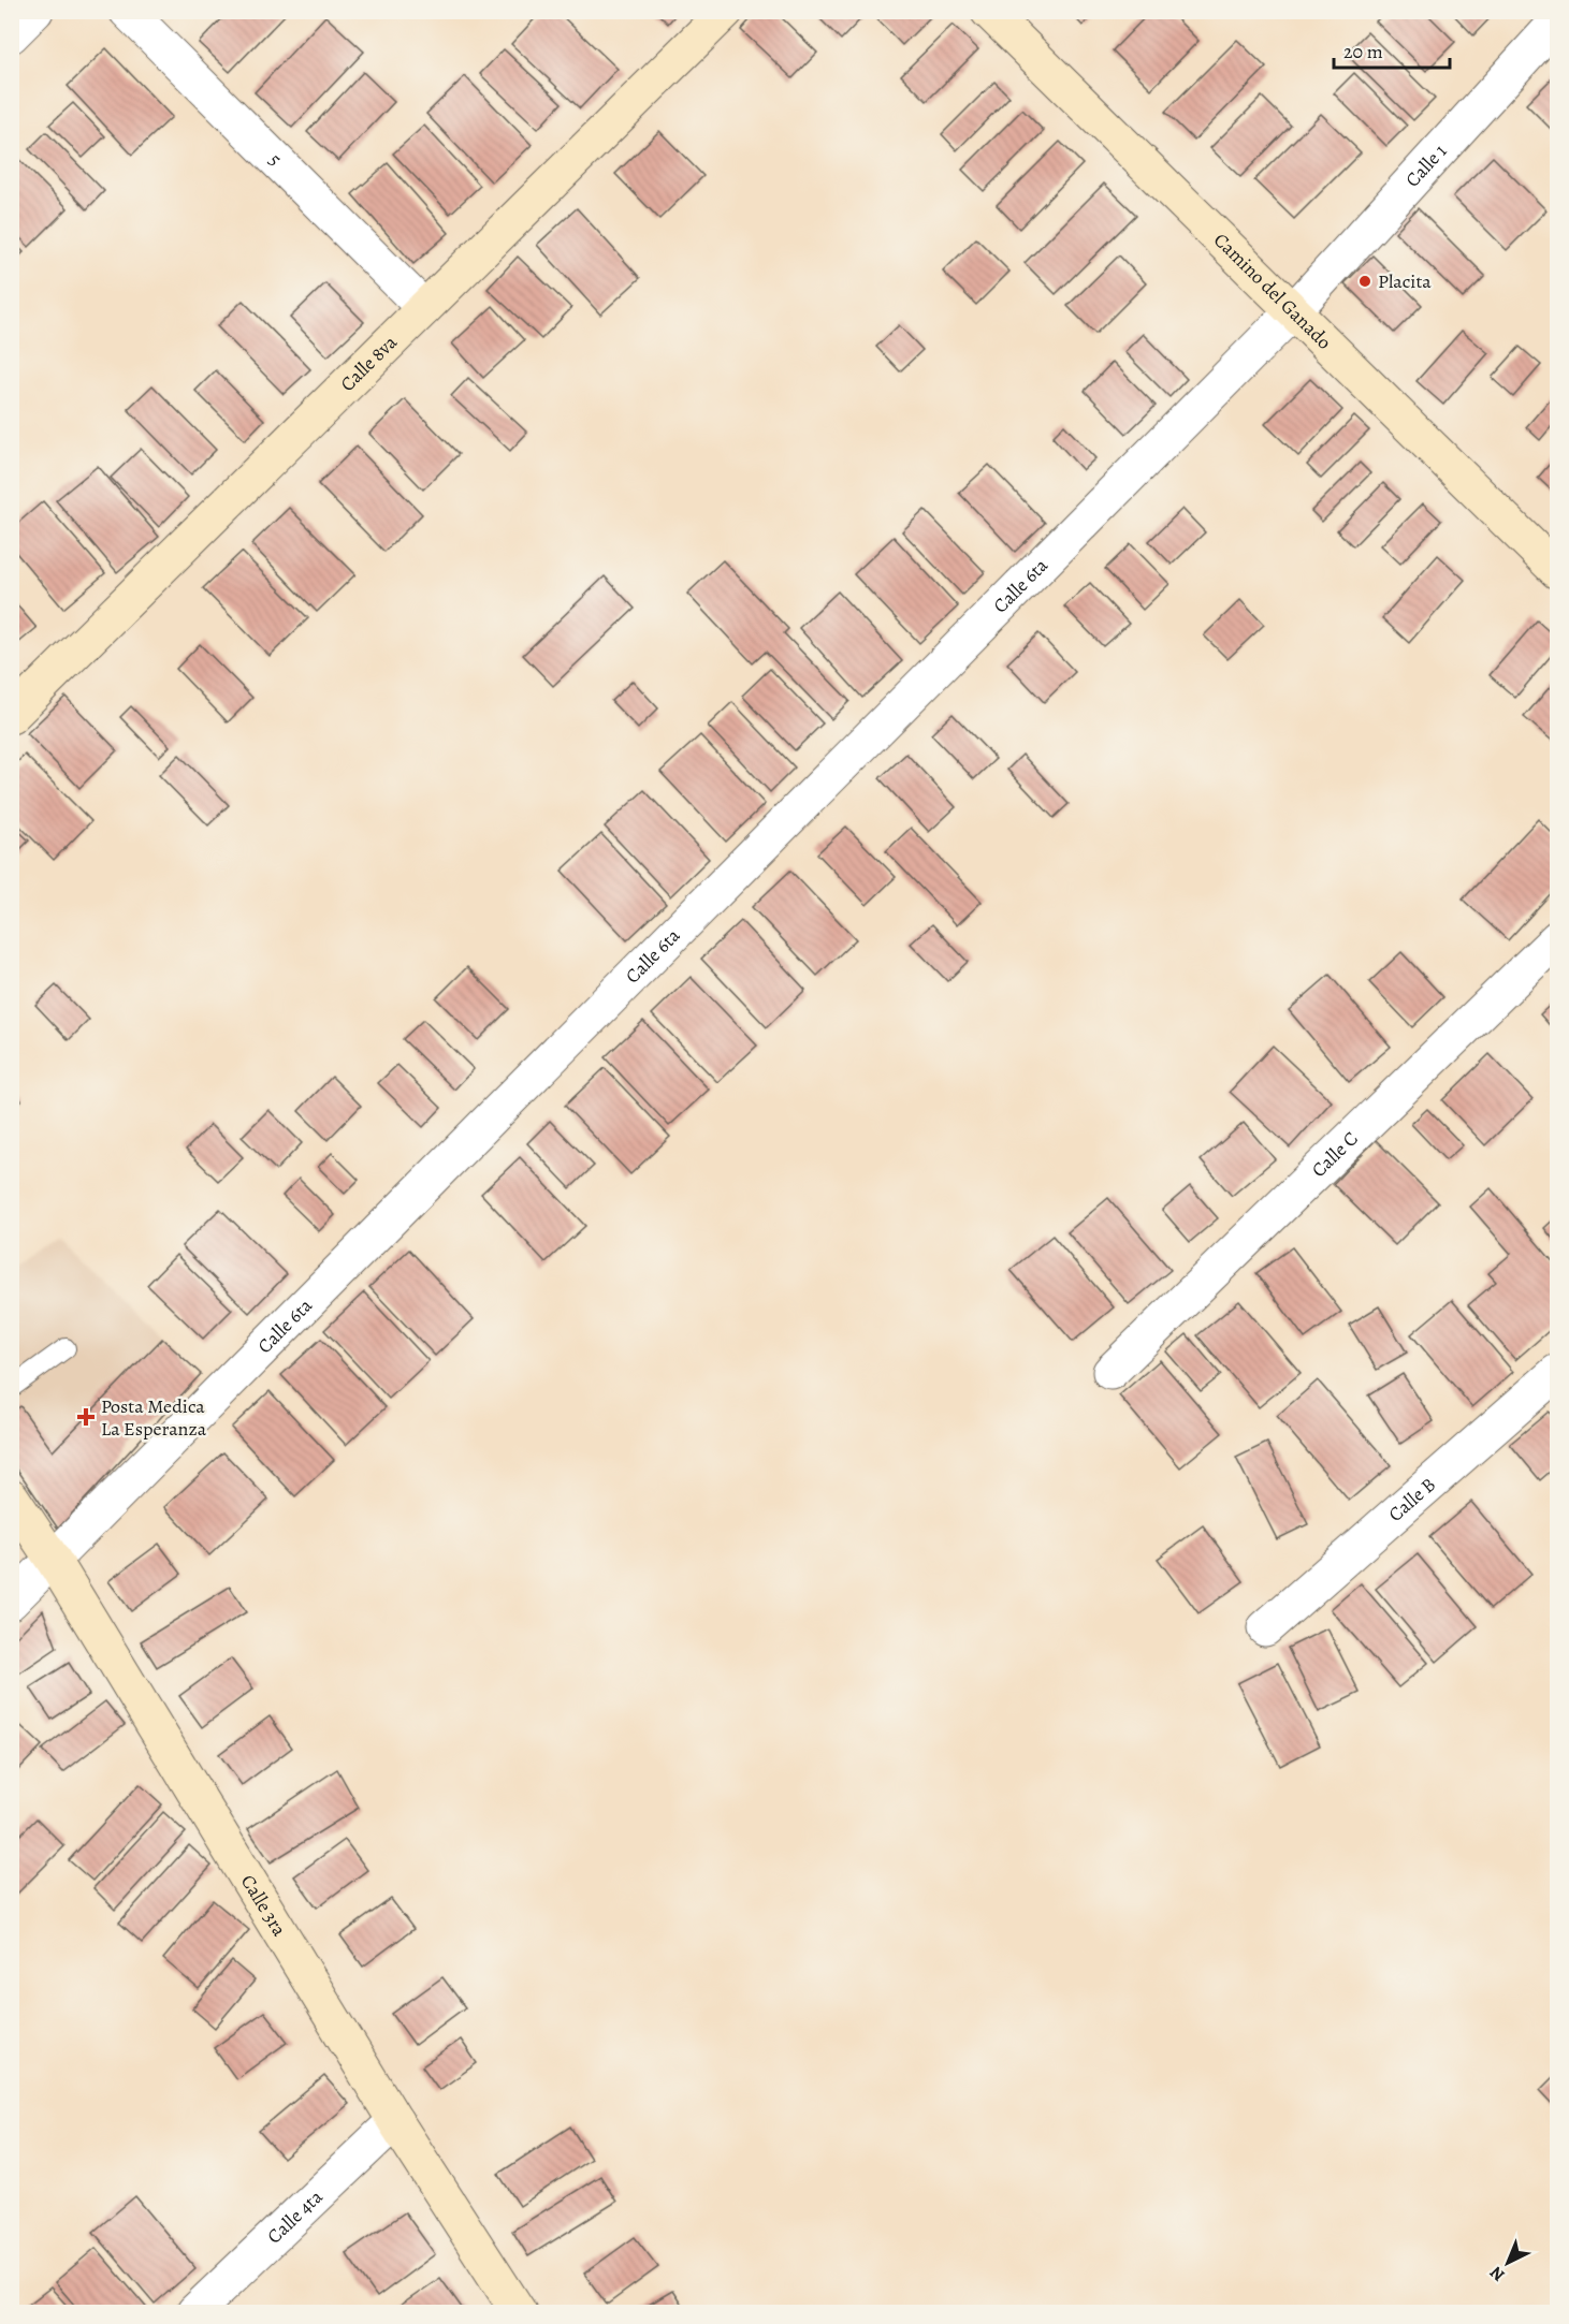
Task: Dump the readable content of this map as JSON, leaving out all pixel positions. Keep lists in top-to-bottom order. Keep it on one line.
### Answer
{"streets":{"street":["5","Calle 1","Camino del Ganado","Calle 8va","Calle 6ta","Calle C","Calle B","Calle 3ra","Calle 4ta"]},"crossings":[["5","Calle 8va"],["Calle 1","Camino del Ganado"],["Calle 1","Calle 6ta"],["Camino del Ganado","Calle 6ta"],["Calle 6ta","Calle 3ra"],["Calle 3ra","Calle 4ta"]],"places":{"other":["Placita"],"health":["Posta Medica La Esperanza"]},"scale_bar":"20 m","north":"bottom left"}
